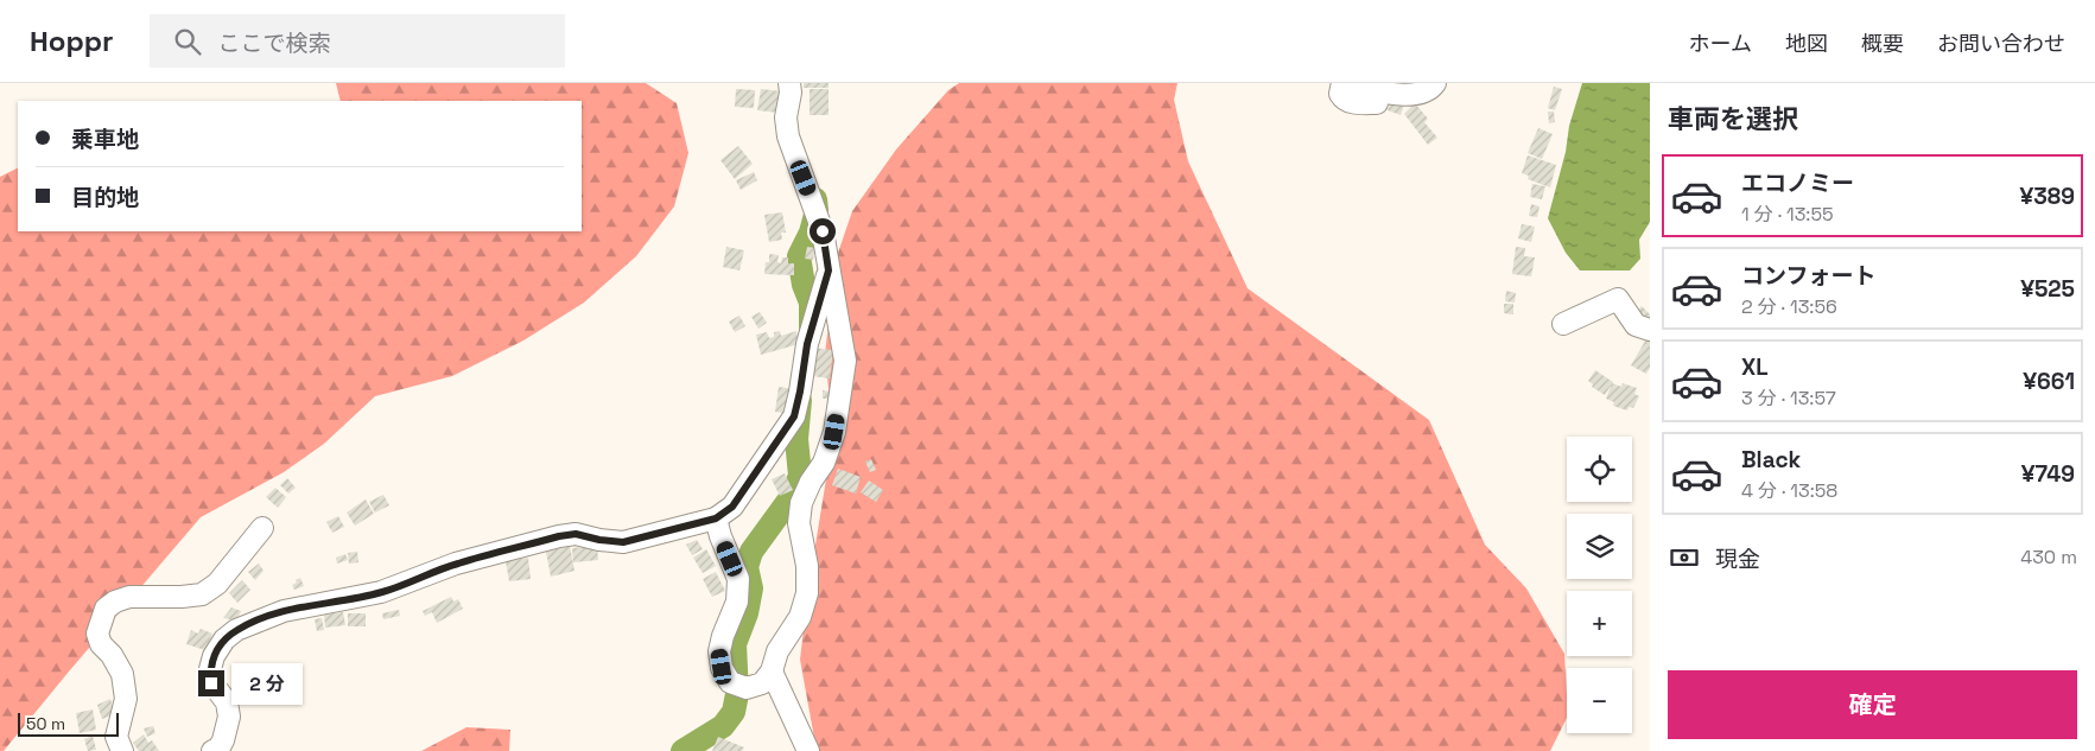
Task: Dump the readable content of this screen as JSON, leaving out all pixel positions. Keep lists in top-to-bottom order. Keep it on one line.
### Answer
{"scale_bar":"50 m","page":{"header":"Hoppr","search":"ここで検索","nav":["ホーム","地図","概要","お問い合わせ"],"heading":"車両を選択","banner":["乗車地","目的地"],"list":[{"name":"エコノミー","note":"1 分 · 13:55","value":"¥389"},{"name":"コンフォート","note":"2 分 · 13:56","value":"¥525"},{"name":"XL","note":"3 分 · 13:57","value":"¥661"},{"name":"Black","note":"4 分 · 13:58","value":"¥749"}],"map_buttons":["+","−"],"pay":["現金","430 m"],"buttons":"確定","bubble":"2 分","scale":"50 m"}}
